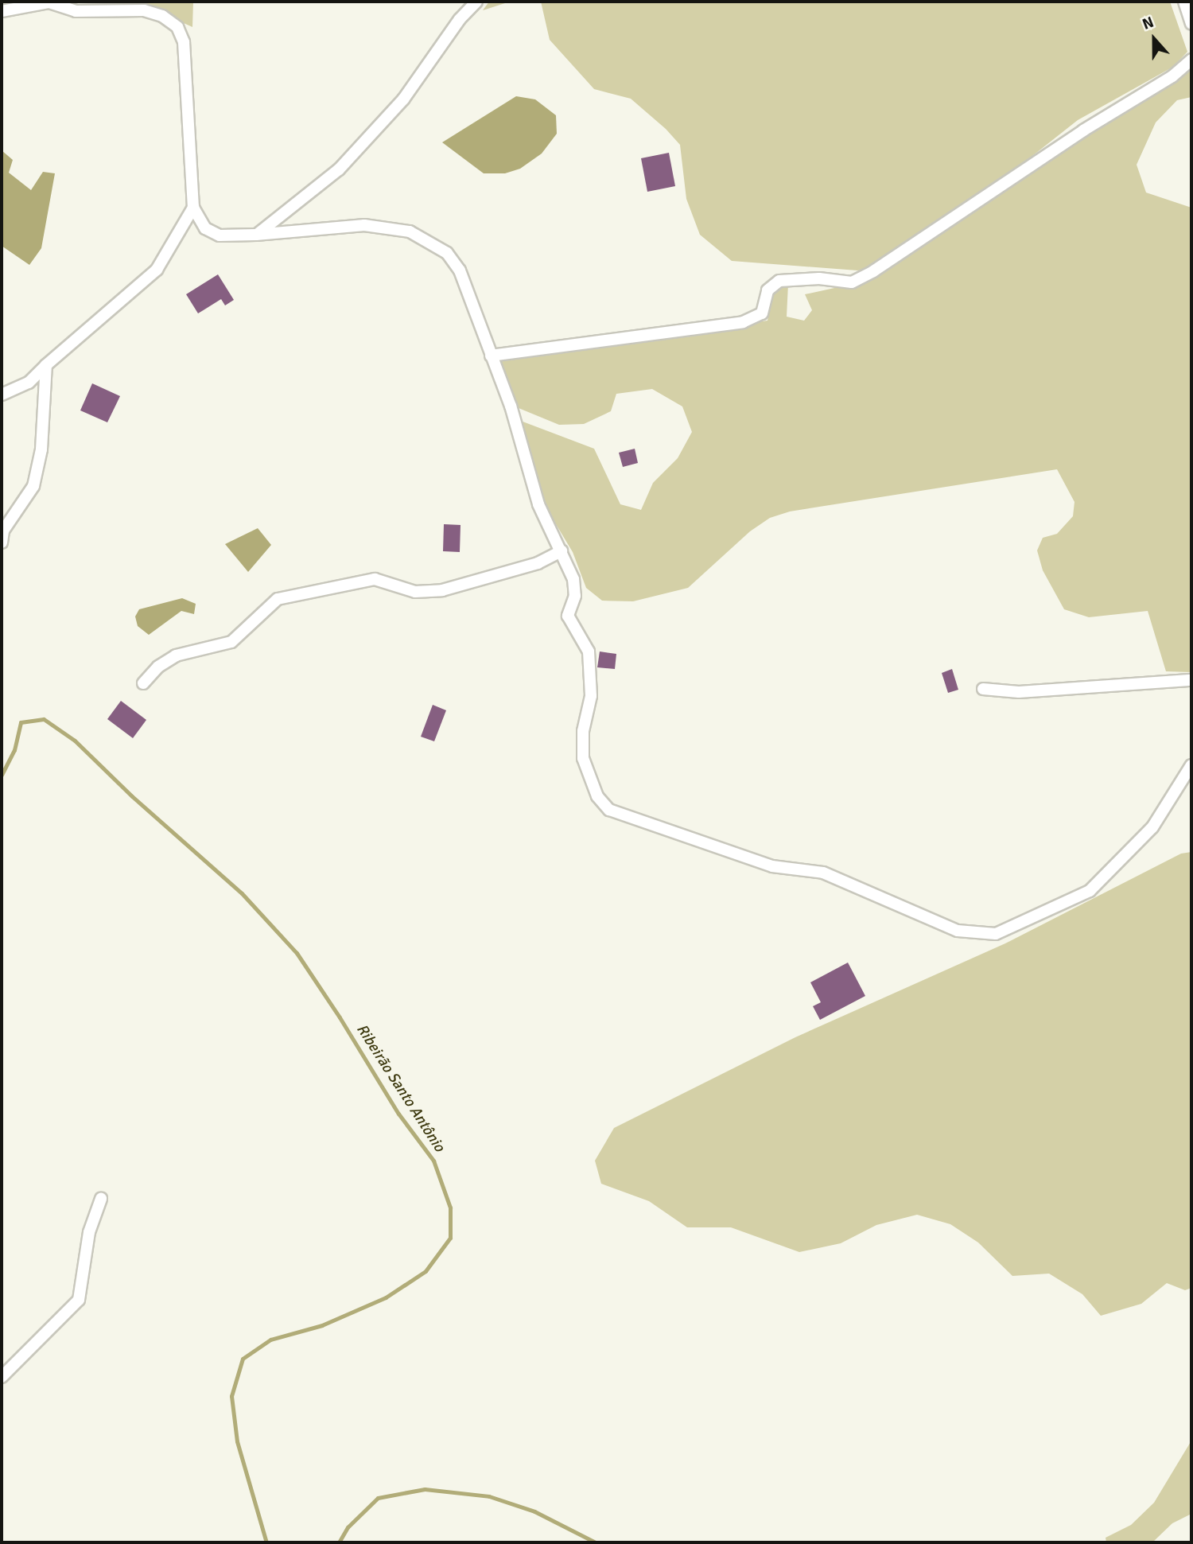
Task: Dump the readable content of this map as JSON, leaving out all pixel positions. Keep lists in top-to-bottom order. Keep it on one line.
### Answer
{"water":["Ribeirão Santo Antônio"],"north":"top"}
